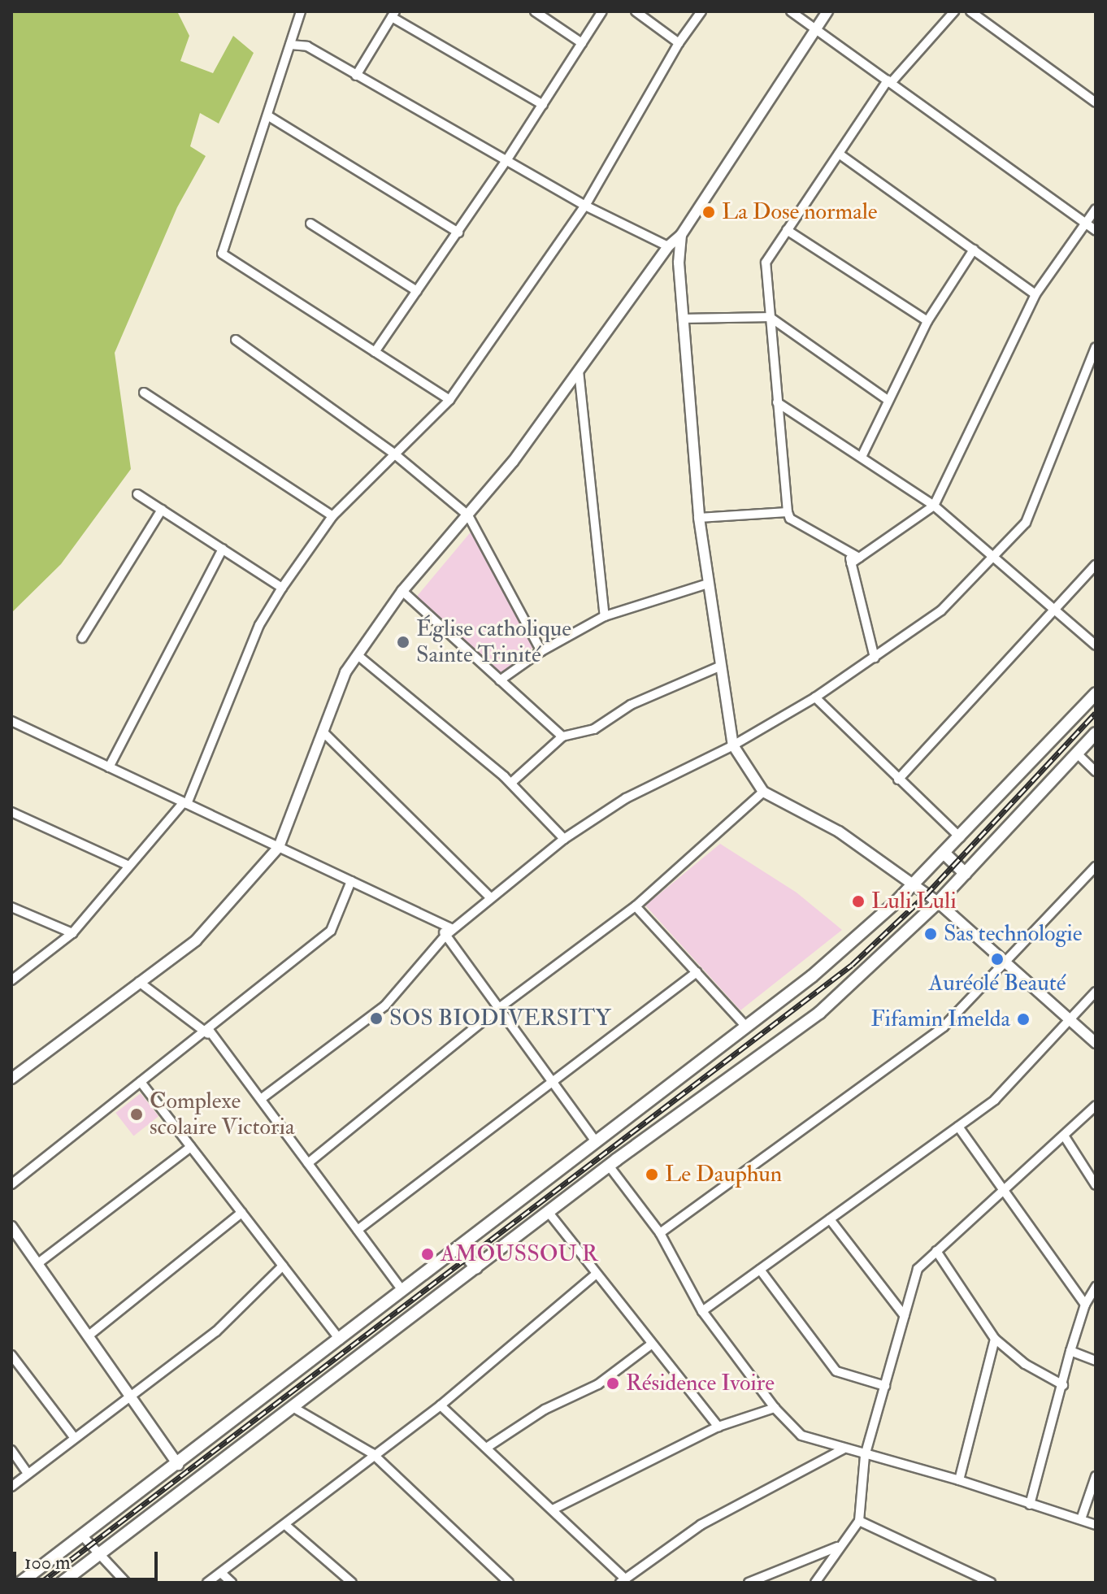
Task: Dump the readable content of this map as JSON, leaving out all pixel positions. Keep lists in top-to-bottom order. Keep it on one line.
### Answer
{"places":["La Dose normale","Église catholique Sainte Trinité","Luli Luli","Sas technologie","Auréolé Beauté","SOS BIODIVERSITY","Fifamin Imelda","Complexe scolaire Victoria","Le Dauphun","AMOUSSOU R","Résidence Ivoire"],"scale_bar":"100 m"}
